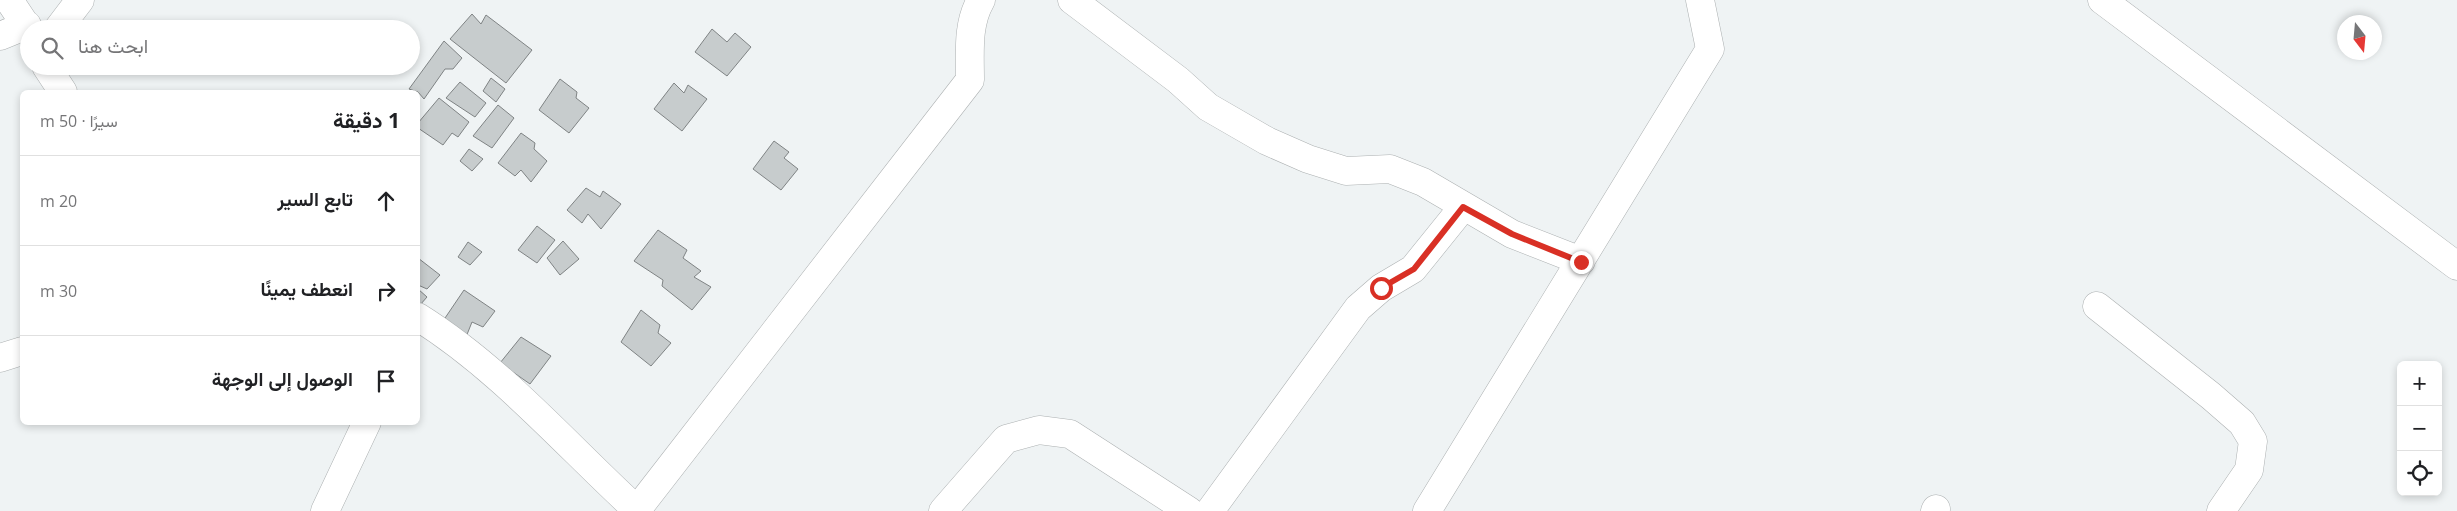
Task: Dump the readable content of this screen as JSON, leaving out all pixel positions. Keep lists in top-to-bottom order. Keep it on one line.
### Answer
{"north":"bottom","page":{"search":"ابحث هنا","heading":["1 دقيقة","سيرًا · 50 m"],"list":[["تابع السير","20 m"],["انعطف يمينًا","30 m"],"الوصول إلى الوجهة"],"map_buttons":["+","−"]}}
